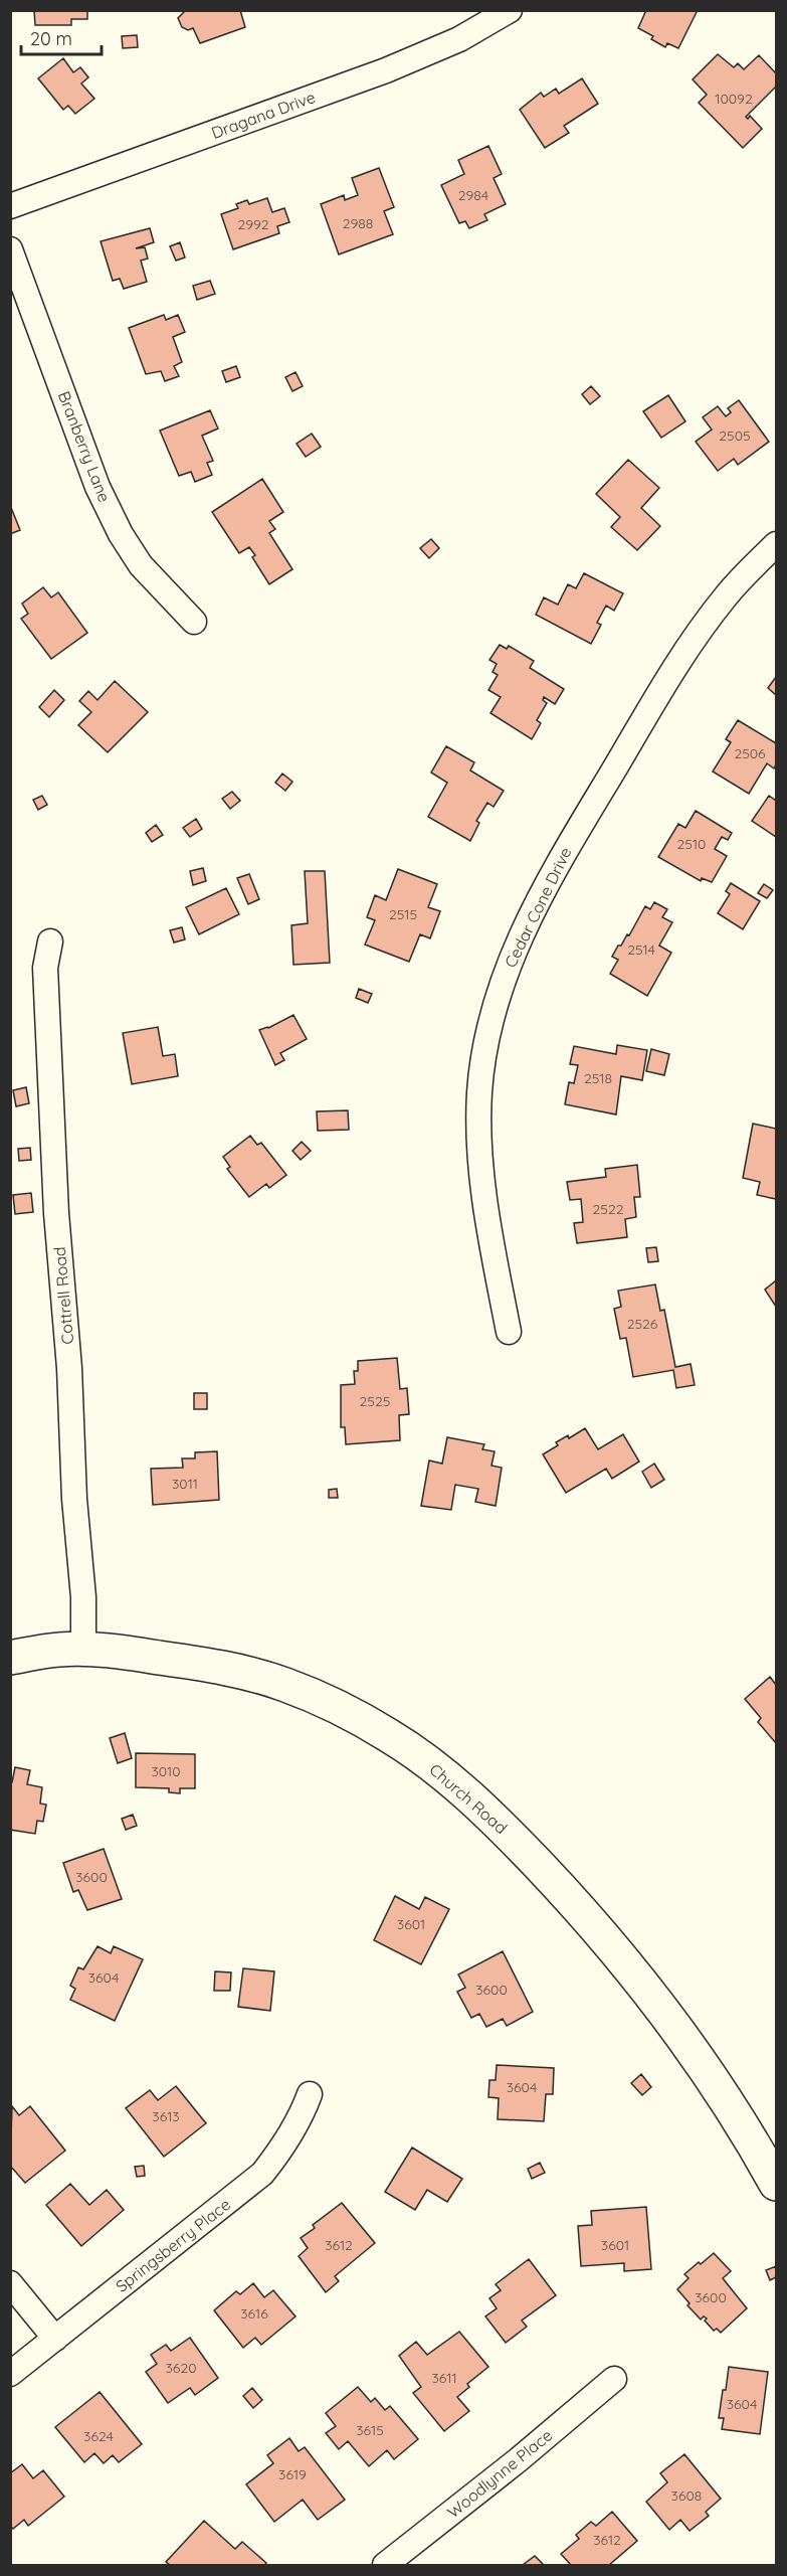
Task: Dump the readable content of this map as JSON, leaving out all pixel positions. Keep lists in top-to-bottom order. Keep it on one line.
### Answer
{"streets":{"main road":["Church Road"],"street":["Dragana Drive","Branberry Lane","Cedar Cone Drive","Cottrell Road","Springsberry Place","Woodlynne Place"]},"crossings":[["Cottrell Road","Church Road"]],"house_numbers":["10092","2984","2988","2992","2505","2506","2510","2515","2514","2518","2522","2526","2525","3011","3010","3600","3601","3604","3600","3604","3613","3612","3601","3600","3616","3620","3611","3604","3615","3624","3619","3608","3612"],"scale_bar":"20 m"}
